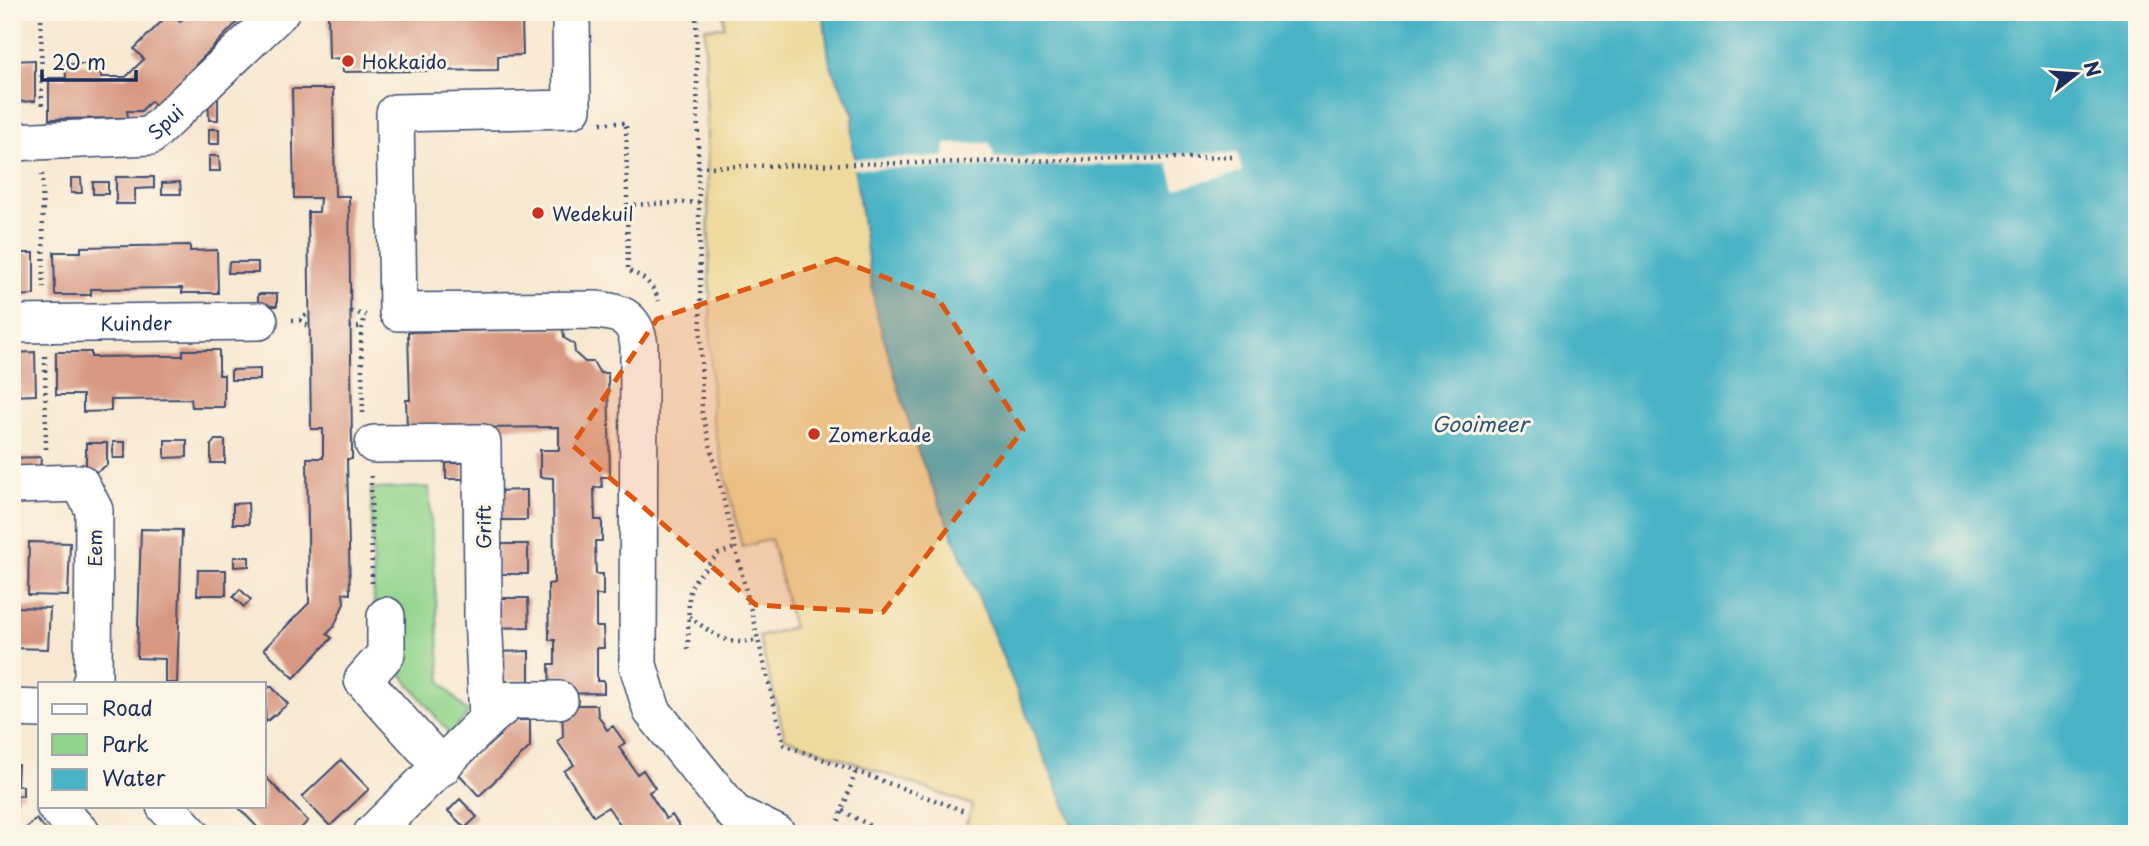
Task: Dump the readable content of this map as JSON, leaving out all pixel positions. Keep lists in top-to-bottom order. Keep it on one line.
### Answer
{"streets":{"street":["Spui","Kuinder","Grift","Eem"]},"water":["Gooimeer"],"places":["Hokkaido","Wedekuil","Zomerkade"],"legend":["Road","Park","Water"],"scale_bar":"20 m","north":"right"}
